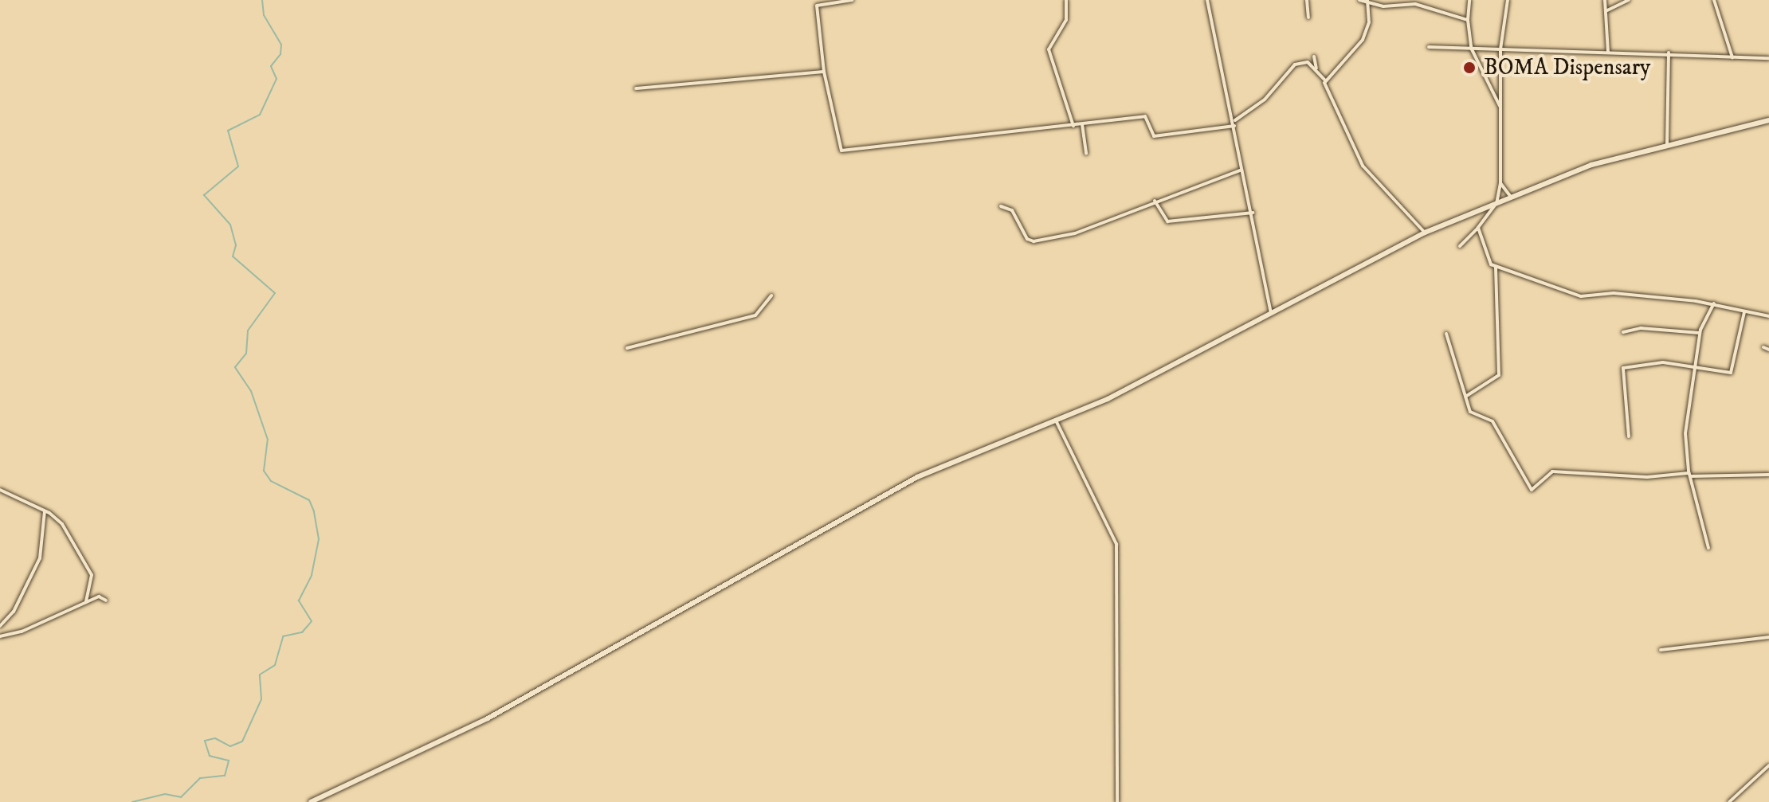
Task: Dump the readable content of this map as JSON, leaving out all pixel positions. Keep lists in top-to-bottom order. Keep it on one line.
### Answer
{"places":["BOMA Dispensary"]}
